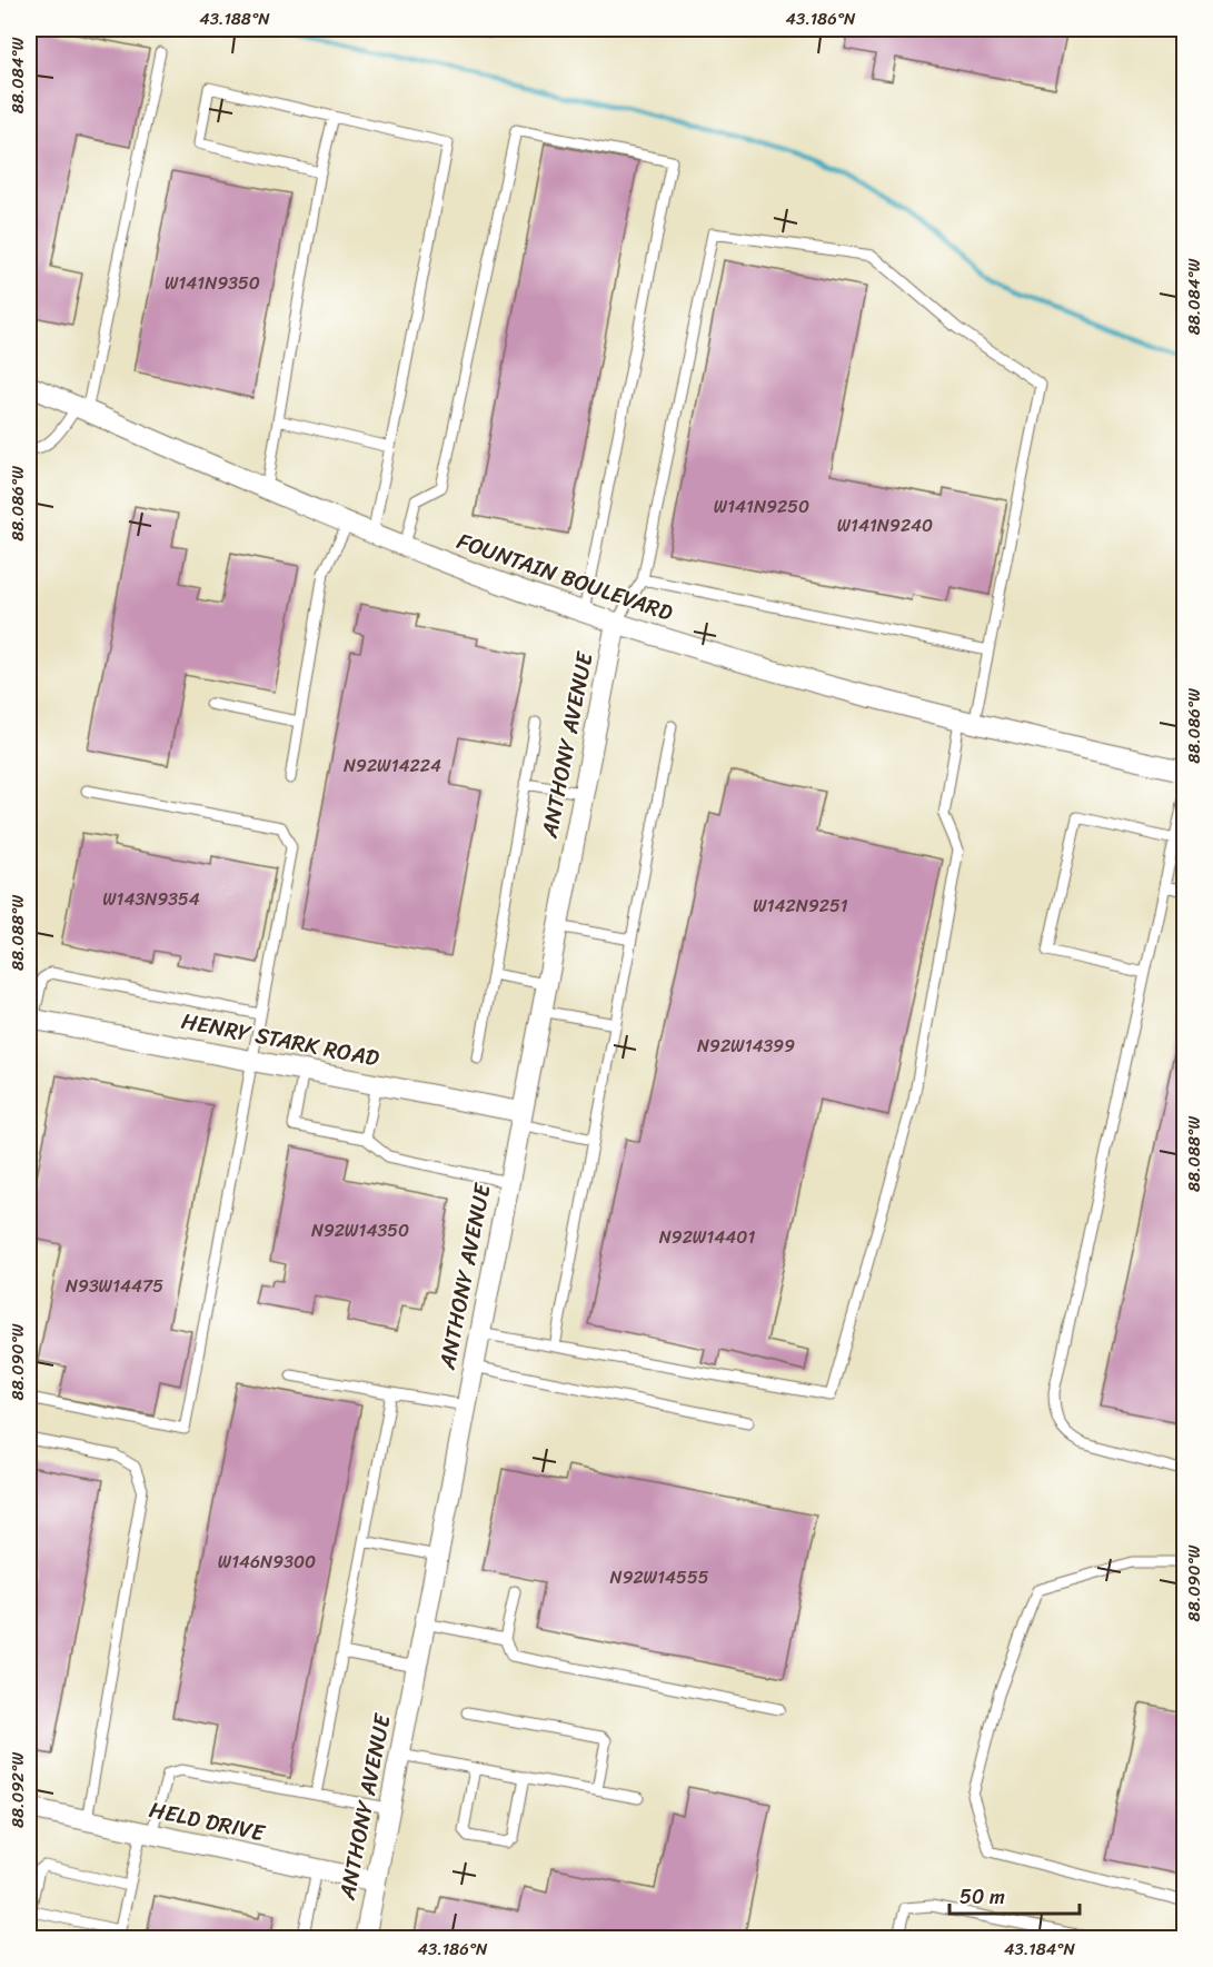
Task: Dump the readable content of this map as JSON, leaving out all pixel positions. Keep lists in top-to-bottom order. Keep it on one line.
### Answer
{"streets":{"street":["FOUNTAIN BOULEVARD","ANTHONY AVENUE","HENRY STARK ROAD","HELD DRIVE"]},"crossings":[["FOUNTAIN BOULEVARD","ANTHONY AVENUE"],["ANTHONY AVENUE","HENRY STARK ROAD"],["ANTHONY AVENUE","HELD DRIVE"]],"house_numbers":["W141N9350","W141N9250","W141N9240","N92W14224","W143N9354","W142N9251","N92W14399","N92W14350","N92W14401","N93W14475","W146N9300","N92W14555"],"scale_bar":"50 m","coordinates":["43.188°N","43.186°N","88.084°W","88.086°W","88.088°W","88.090°W","88.092°W","43.184°N"]}
